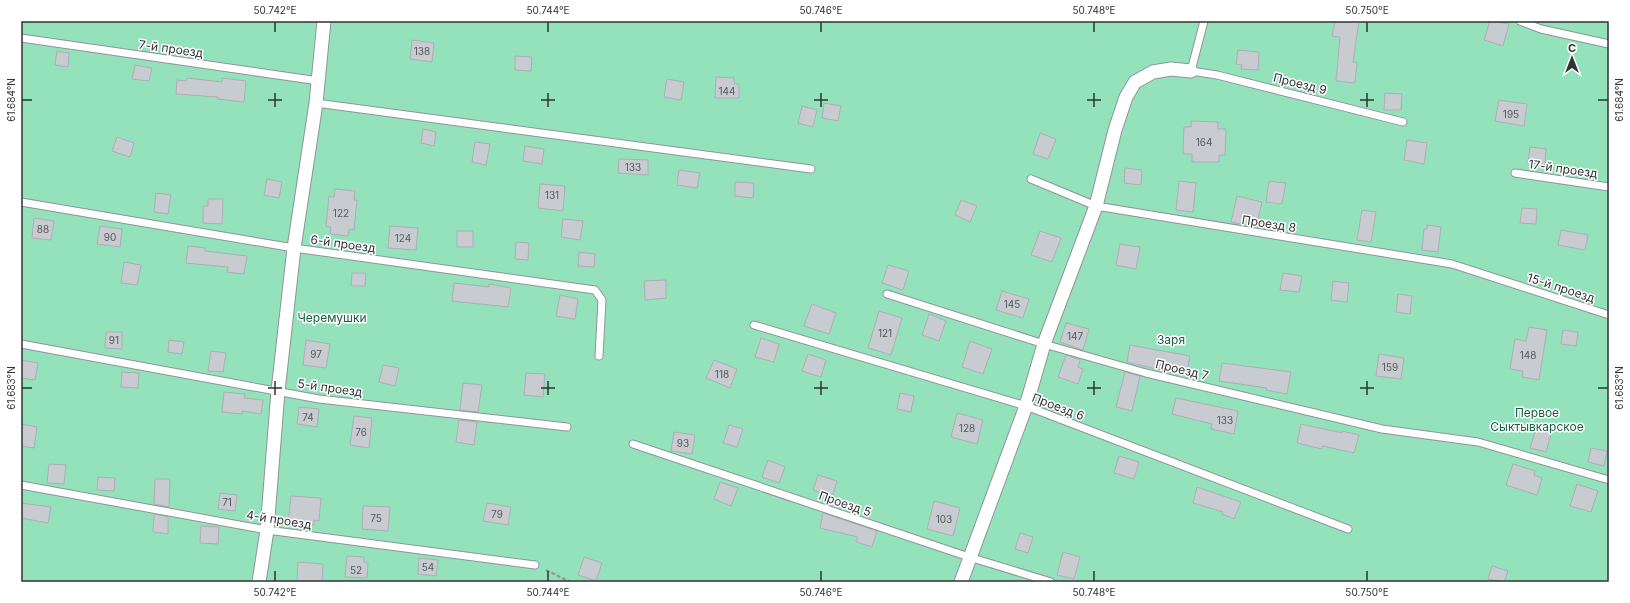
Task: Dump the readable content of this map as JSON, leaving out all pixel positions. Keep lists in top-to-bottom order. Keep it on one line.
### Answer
{"streets":{"lane":["7-й проезд","Проезд 9","17-й проезд","Проезд 8","6-й проезд","15-й проезд","Проезд 7","5-й проезд","Проезд 6","Проезд 5","4-й проезд"]},"crossings":[["Проезд 8","15-й проезд"]],"parks":["Черемушки","Заря","Первое Сыктывкарское"],"house_numbers":["138","144","195","164","133","131","122","88","90","124","145","121","147","91","97","148","159","118","74","133","128","76","93","71","79","75","103","54","52"],"north":"top","coordinates":["50.742°E","50.744°E","50.746°E","50.748°E","50.750°E","61.684°N","61.683°N"]}
